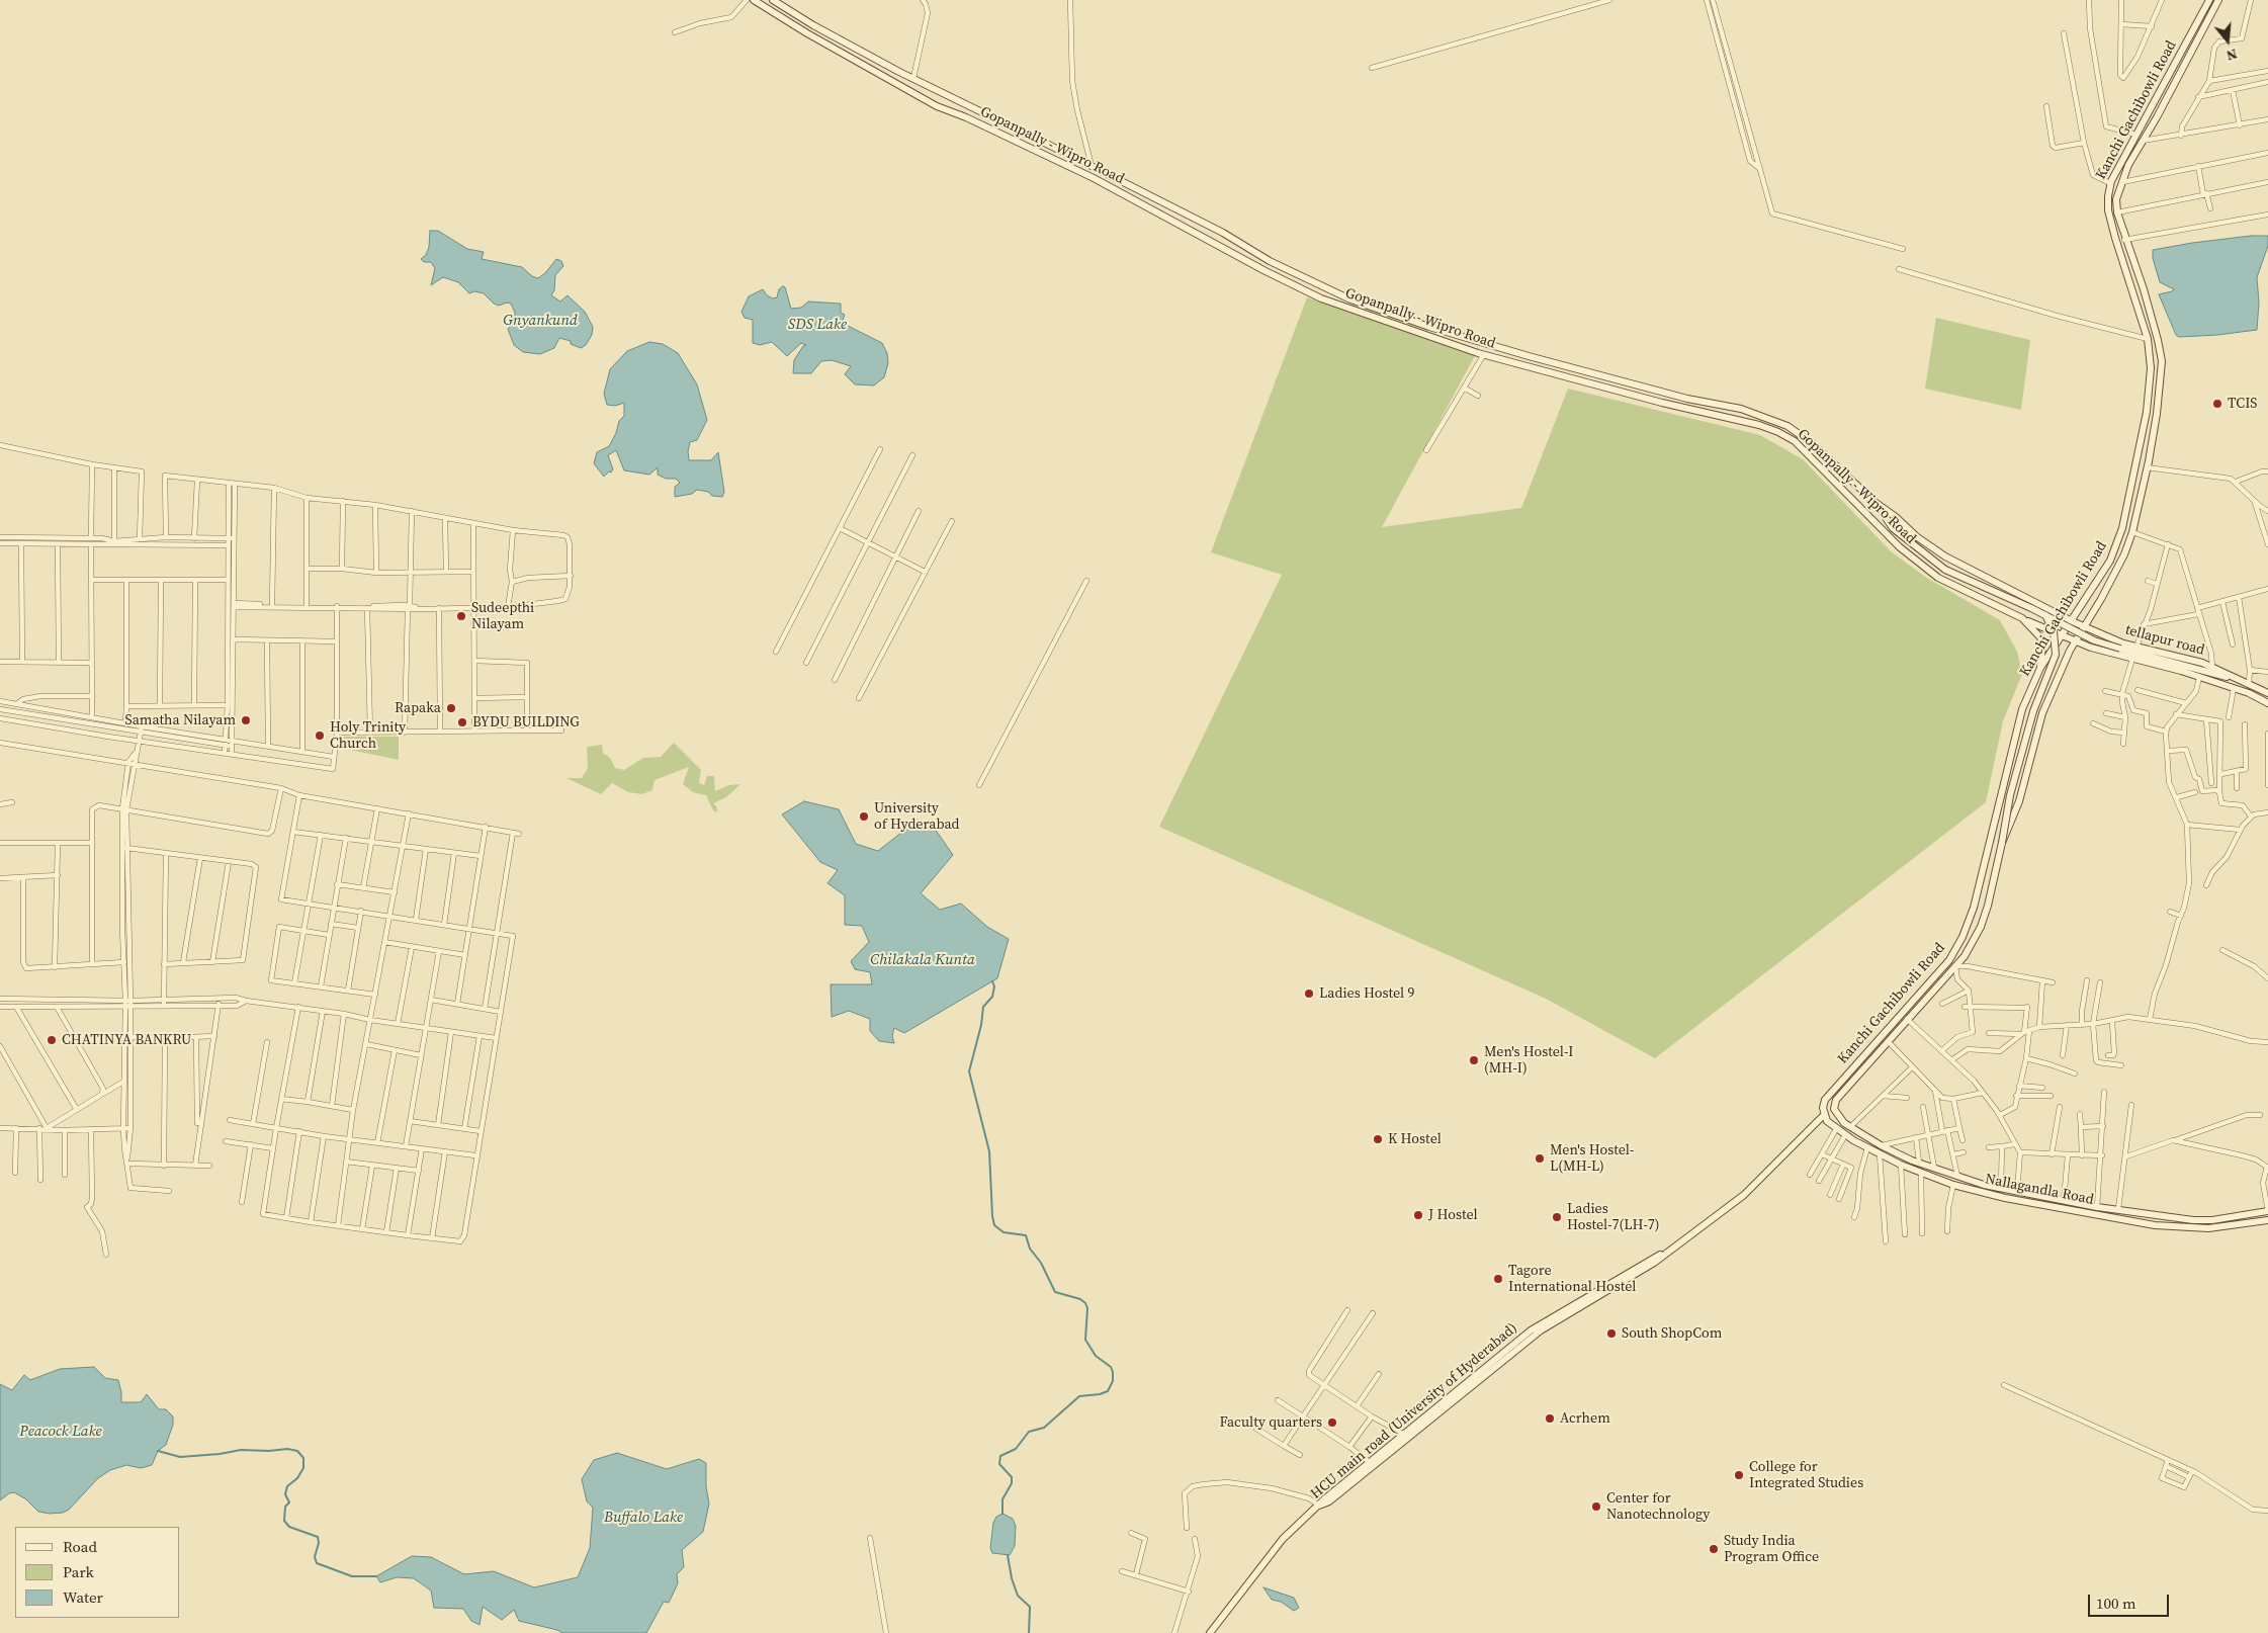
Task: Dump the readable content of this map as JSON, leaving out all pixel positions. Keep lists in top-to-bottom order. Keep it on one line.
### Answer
{"streets":{"main road":["Kanchi Gachibowli Road","Gopanpally - Wipro Road","tellapur road","Nallagandla Road","HCU main road (University of Hyderabad)"]},"crossings":[["Kanchi Gachibowli Road","Gopanpally - Wipro Road"],["Kanchi Gachibowli Road","tellapur road"],["Kanchi Gachibowli Road","Nallagandla Road"],["Gopanpally - Wipro Road","tellapur road"]],"water":["Gnyankund","SDS Lake","Chilakala Kunta","Peacock Lake","Buffalo Lake"],"places":["TCIS","Sudeepthi Nilayam","Rapaka","Samatha Nilayam","BYDU BUILDING","Holy Trinity Church","University of Hyderabad","Ladies Hostel 9","CHATINYA BANKRU","Men's Hostel-I (MH-I)","K Hostel","Men's Hostel- L(MH-L)","J Hostel","Ladies Hostel-7(LH-7)","Tagore International Hostel","South ShopCom","Acrhem","Faculty quarters","College for Integrated Studies","Center for Nanotechnology","Study India Program Office"],"legend":["Road","Park","Water"],"scale_bar":"100 m","north":"bottom"}
